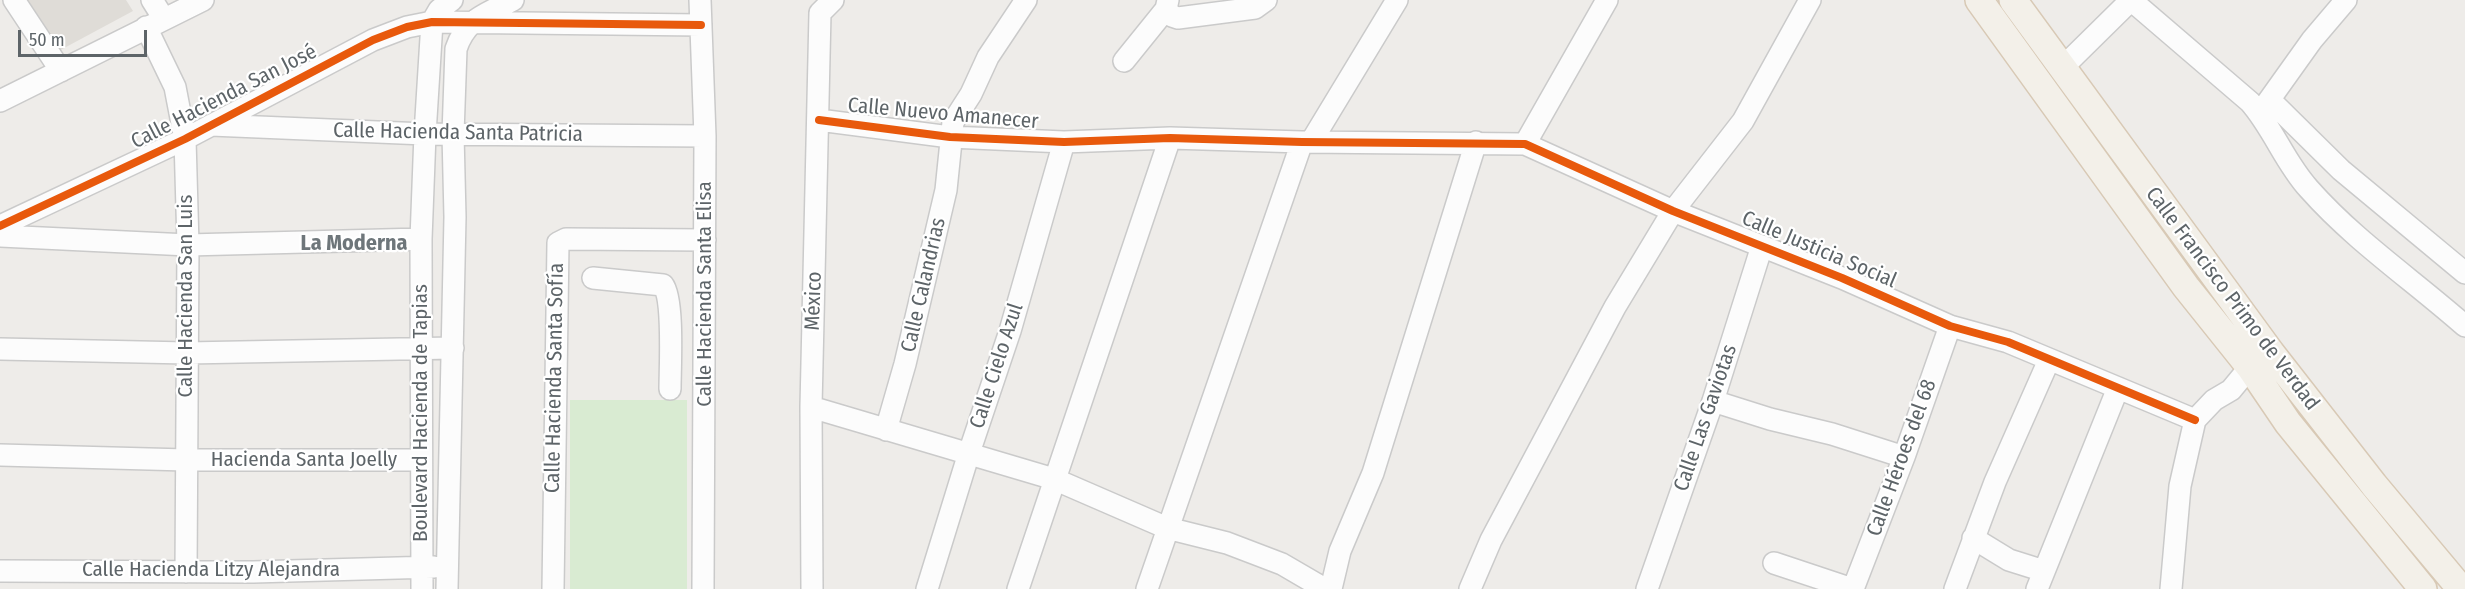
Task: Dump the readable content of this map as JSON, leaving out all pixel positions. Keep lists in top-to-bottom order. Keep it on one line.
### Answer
{"streets":{"main road":["Calle Francisco Primo de Verdad"],"street":["Calle Hacienda San José","Calle Nuevo Amanecer","Calle Hacienda Santa Patricia","Calle Justicia Social","Calle Calandrias","Calle Hacienda Santa Elisa","Calle Hacienda San Luis","México","Calle Cielo Azul","Calle Hacienda Santa Sofía","Boulevard Hacienda de Tapias","Calle Las Gaviotas","Calle Héroes del 68","Hacienda Santa Joelly","Calle Hacienda Litzy Alejandra"]},"crossings":[["Calle Hacienda San José","Calle Hacienda Santa Patricia"],["Calle Hacienda San José","Calle Hacienda San Luis"],["Calle Hacienda San José","Boulevard Hacienda de Tapias"],["Calle Nuevo Amanecer","Calle Justicia Social"],["Calle Nuevo Amanecer","Calle Calandrias"],["Calle Nuevo Amanecer","México"],["Calle Nuevo Amanecer","Calle Cielo Azul"],["Calle Hacienda Santa Patricia","Calle Hacienda Santa Elisa"],["Calle Hacienda Santa Patricia","Boulevard Hacienda de Tapias"],["Calle Justicia Social","Calle Las Gaviotas"],["Calle Justicia Social","Calle Héroes del 68"],["Calle Hacienda Santa Elisa","Calle Hacienda Santa Sofía"],["Calle Hacienda San Luis","Hacienda Santa Joelly"],["Calle Hacienda San Luis","Calle Hacienda Litzy Alejandra"],["Boulevard Hacienda de Tapias","Hacienda Santa Joelly"],["Boulevard Hacienda de Tapias","Calle Hacienda Litzy Alejandra"]],"districts":["La Moderna"],"scale_bar":"50 m"}
